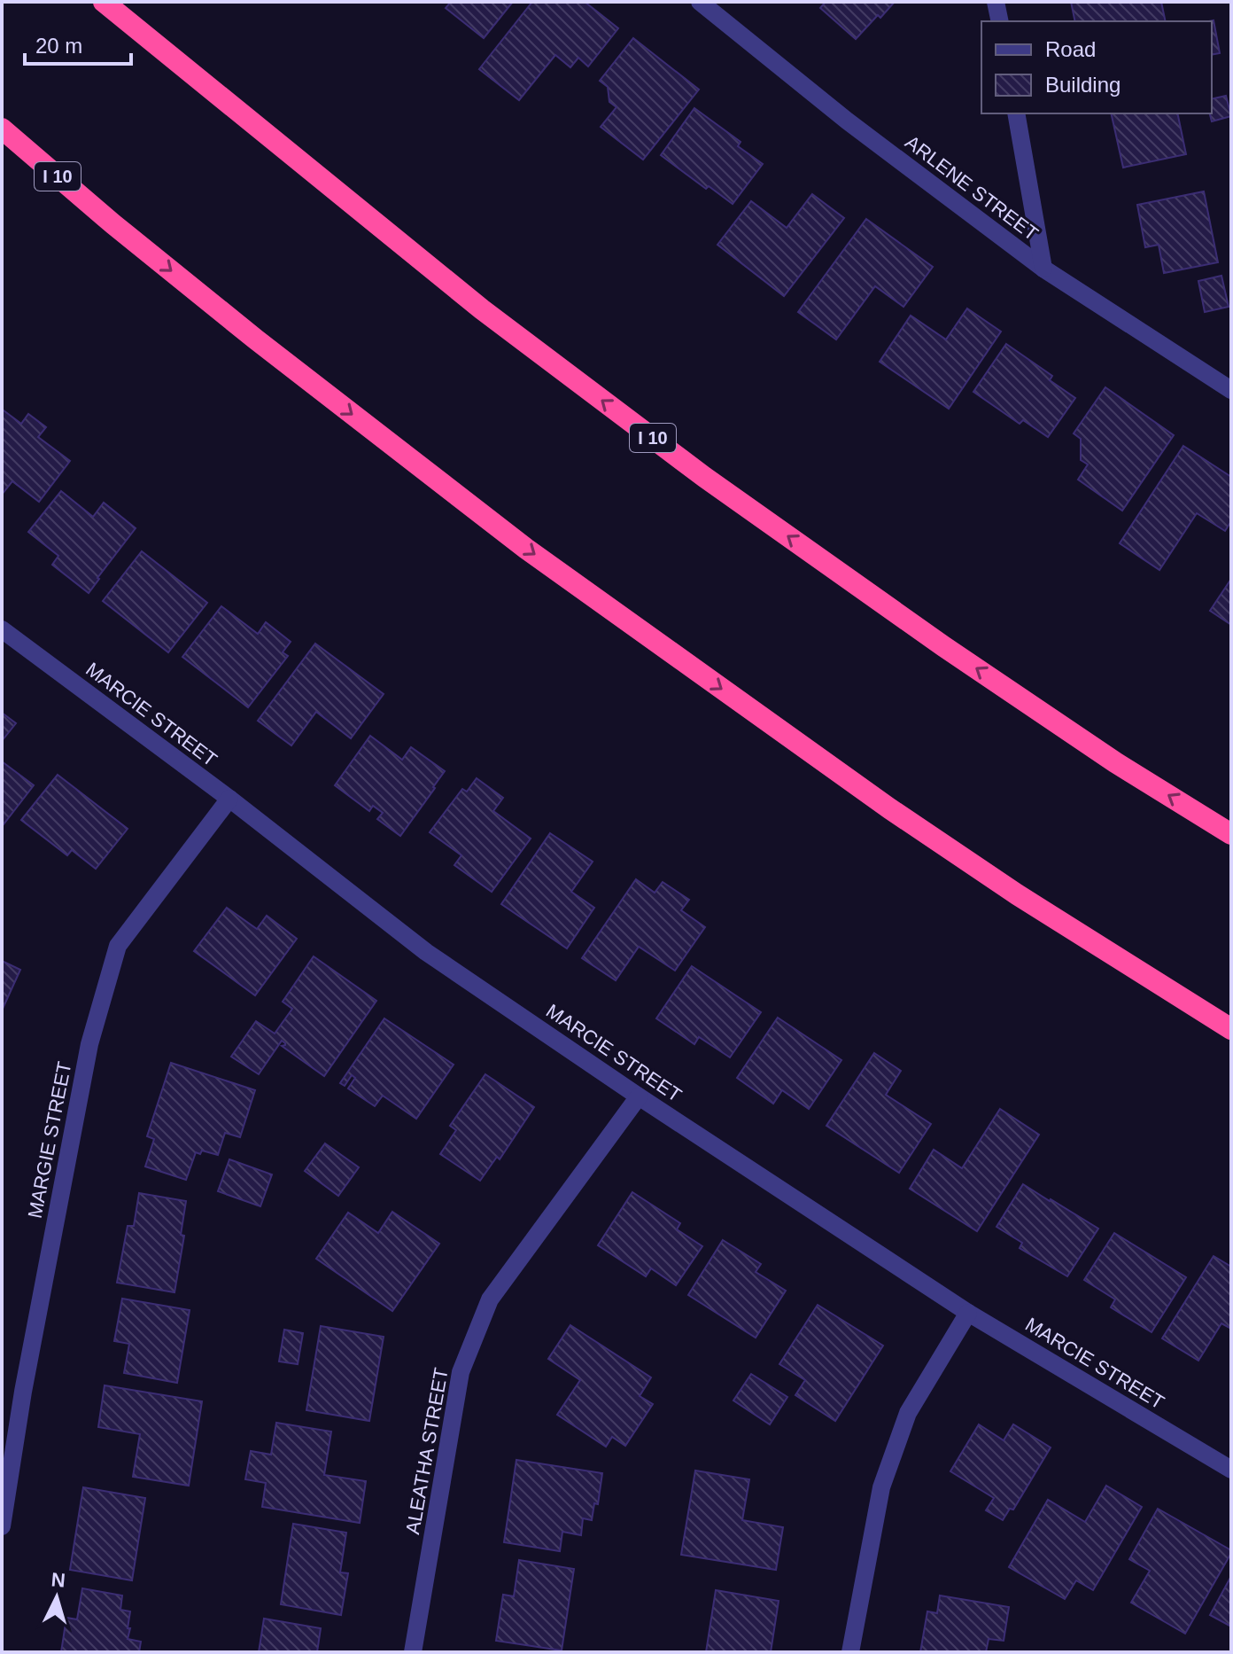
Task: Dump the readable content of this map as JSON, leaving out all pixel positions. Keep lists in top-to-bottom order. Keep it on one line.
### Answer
{"streets":{"highway":["I 10"],"street":["ARLENE STREET","MARCIE STREET","MARGIE STREET","ALEATHA STREET"]},"crossings":[["MARCIE STREET","MARGIE STREET"],["MARCIE STREET","ALEATHA STREET"]],"legend":["Road","Building"],"scale_bar":"20 m","north":"top"}
